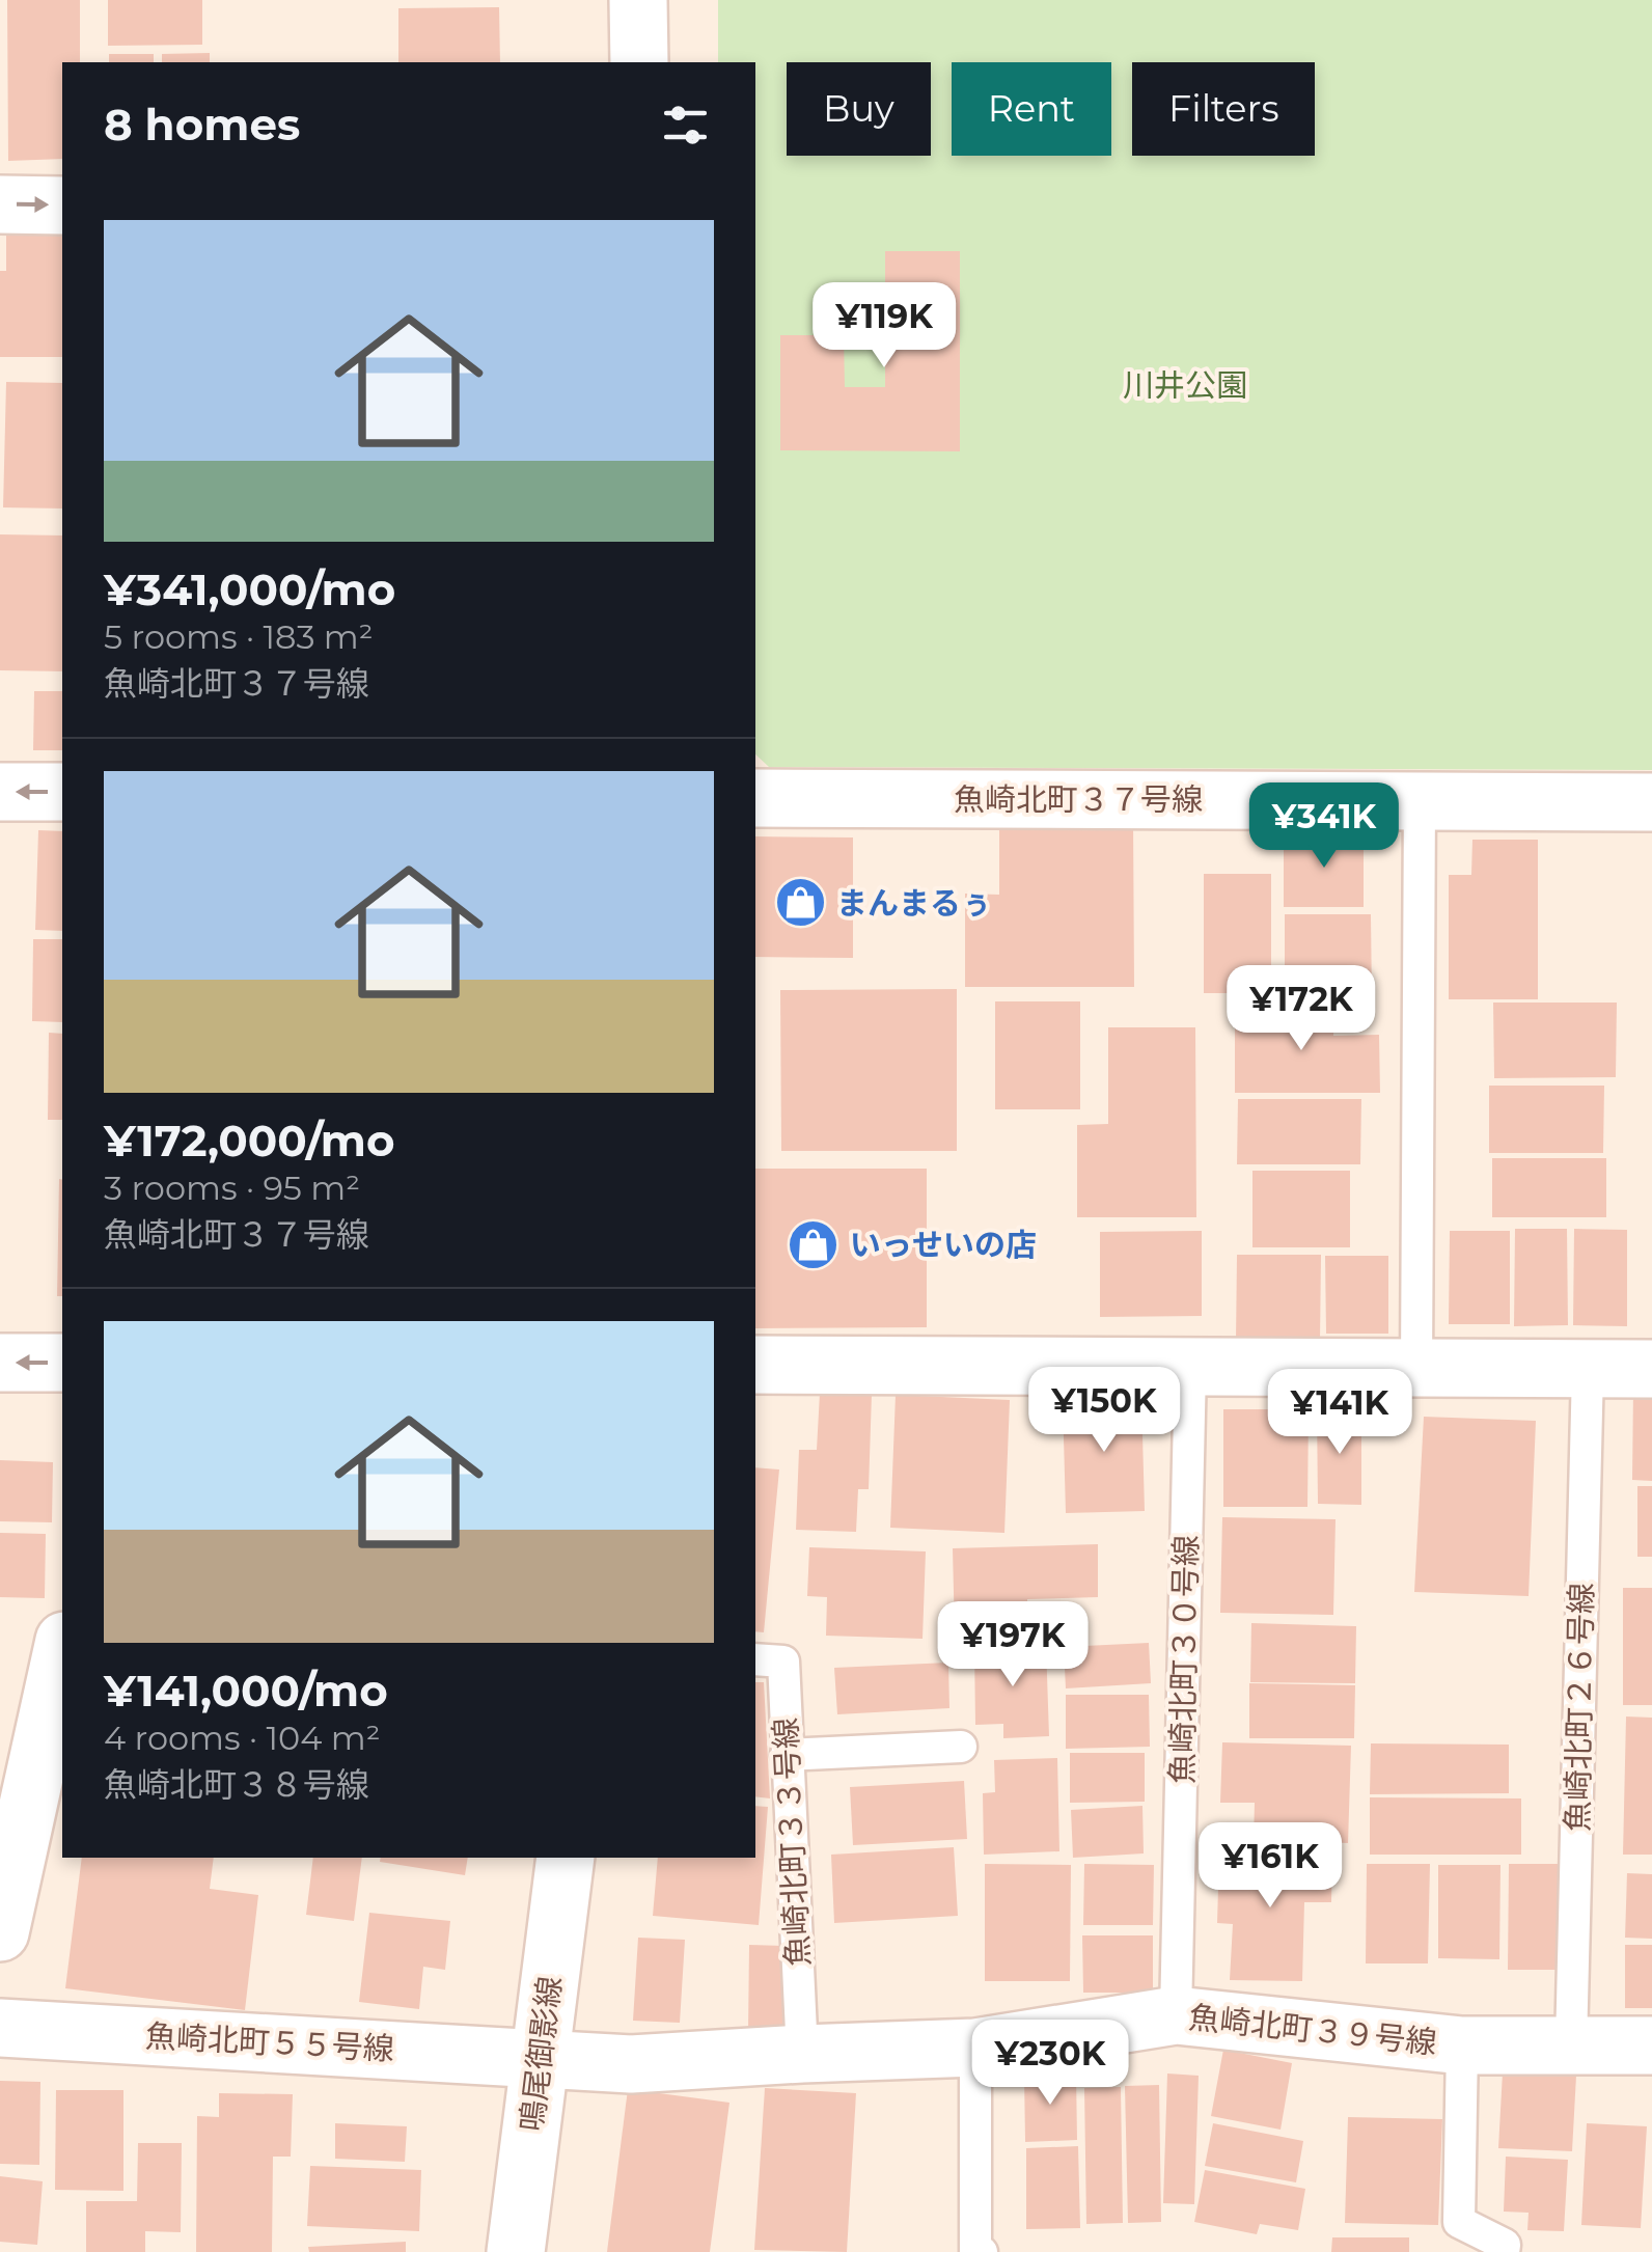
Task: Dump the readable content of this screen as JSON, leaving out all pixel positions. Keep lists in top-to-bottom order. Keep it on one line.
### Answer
{"streets":{"street":["魚崎北町３７号線","魚崎北町３９号線","魚崎北町５５号線","鳴尾御影線"],"lane":["魚崎北町３０号線","魚崎北町２６号線","魚崎北町３３号線"]},"crossings":[["魚崎北町３０号線","魚崎北町３９号線"],["魚崎北町２６号線","魚崎北町３９号線"],["魚崎北町３３号線","魚崎北町３９号線"],["魚崎北町３９号線","魚崎北町５５号線"],["魚崎北町３９号線","鳴尾御影線"],["魚崎北町５５号線","鳴尾御影線"]],"parks":["川井公園"],"places":{"shop":["まんまるぅ","いっせいの店"]},"page":{"chip":["Buy","Rent","Filters"],"heading":"8 homes","list":[{"name":"¥341,000/mo","note":"5 rooms · 183 m² · 魚崎北町３７号線"},{"name":"¥172,000/mo","note":"3 rooms · 95 m² · 魚崎北町３７号線"},{"name":"¥141,000/mo","note":"4 rooms · 104 m² · 魚崎北町３８号線"}],"price":["¥119K","¥341K","¥172K","¥150K","¥141K","¥197K","¥161K","¥230K"]}}
